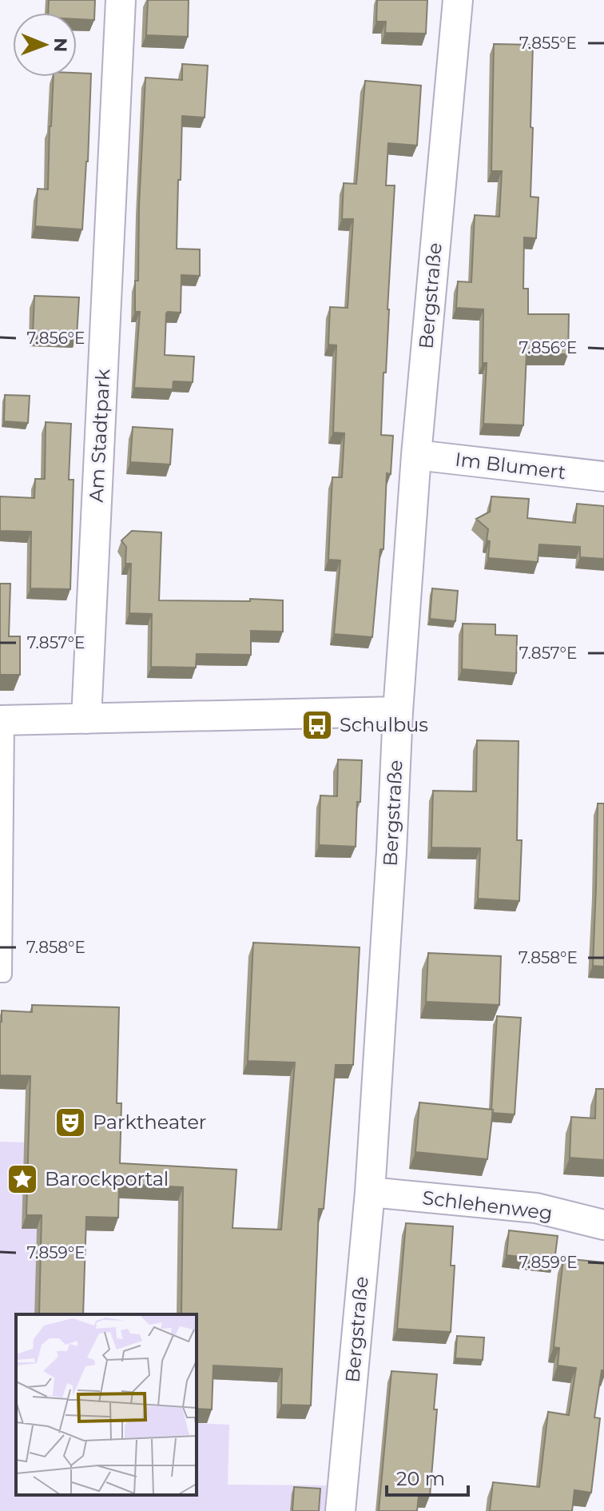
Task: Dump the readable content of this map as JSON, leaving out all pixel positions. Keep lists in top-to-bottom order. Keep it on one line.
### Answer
{"streets":{"street":["Bergstraße","Am Stadtpark","Im Blumert","Schlehenweg"]},"crossings":[["Bergstraße","Im Blumert"],["Bergstraße","Schlehenweg"]],"places":{"bus stop":["Schulbus"],"theatre":["Parktheater"],"place":["Barockportal"]},"scale_bar":"20 m","north":"right","coordinates":["7.855°E","7.856°E","7.857°E","7.858°E","7.859°E"]}
